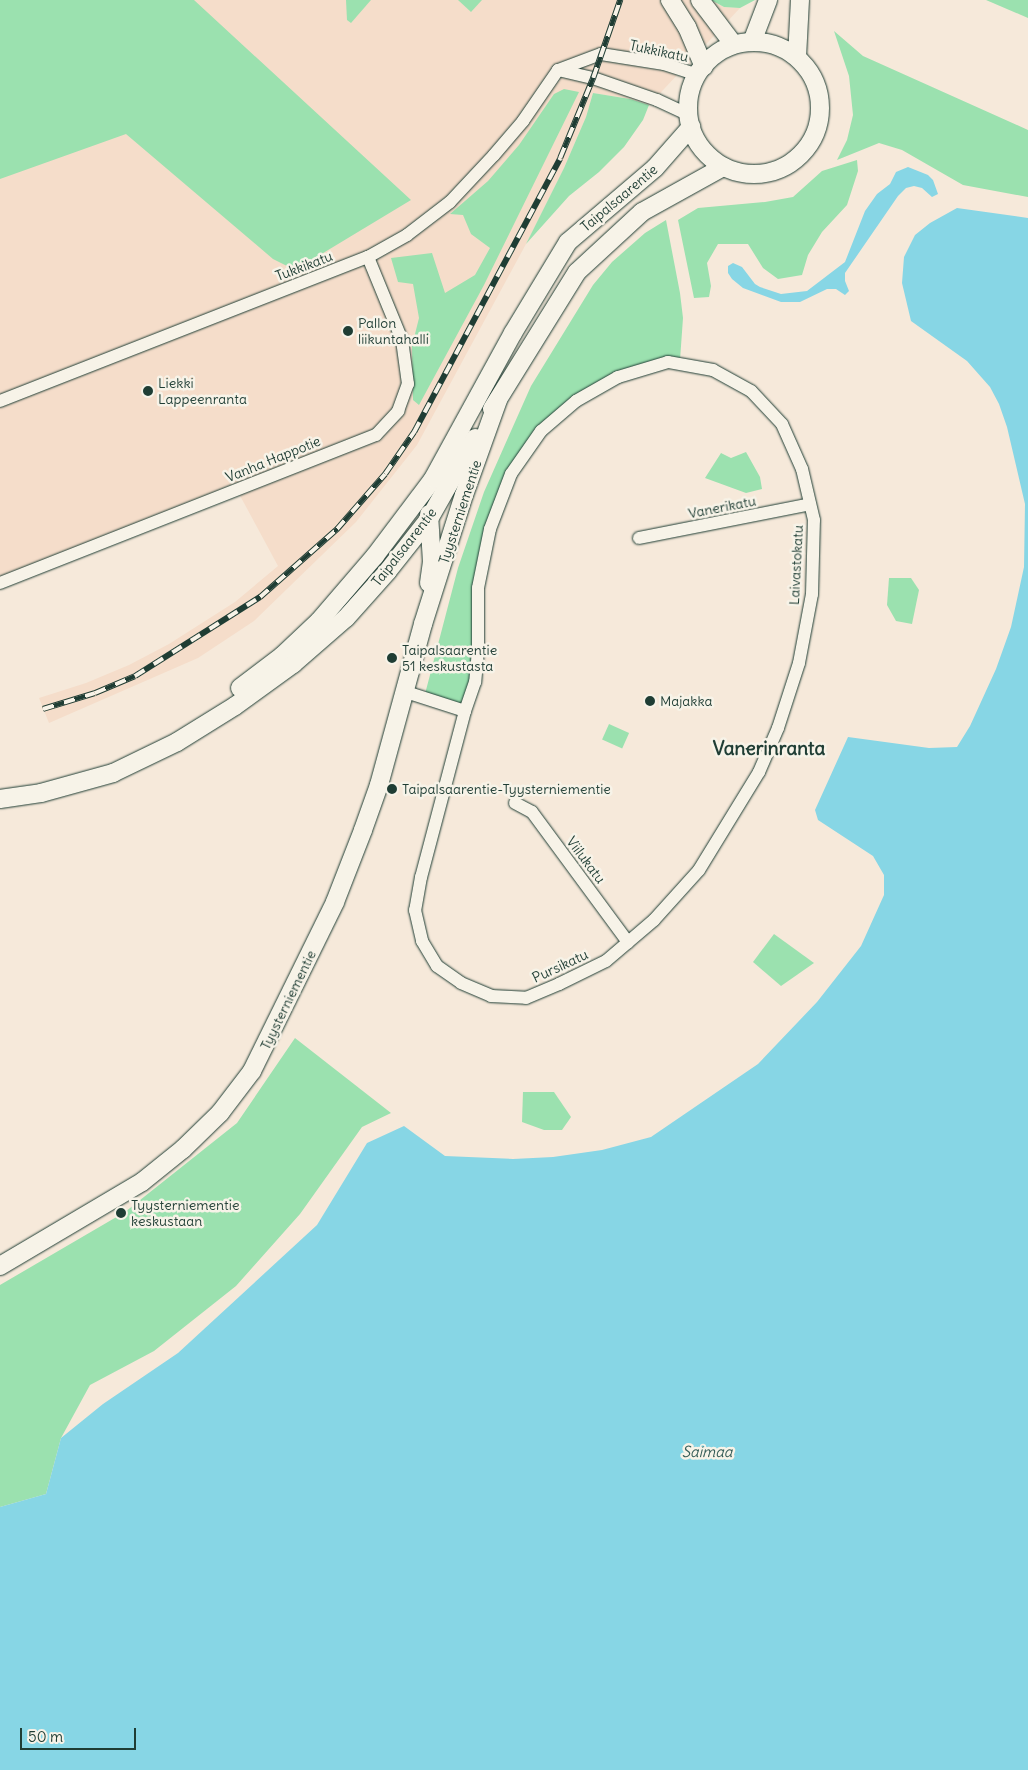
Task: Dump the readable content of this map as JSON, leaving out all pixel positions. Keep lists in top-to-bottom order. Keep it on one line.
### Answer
{"streets":{"main road":["Taipalsaarentie","Tyysterniementie"],"street":["Tukkikatu","Vanha Happotie","Vanerikatu","Laivastokatu","Viilukatu","Pursikatu"]},"crossings":[["Tukkikatu","Taipalsaarentie"],["Tukkikatu","Vanha Happotie"],["Taipalsaarentie","Tyysterniementie"],["Vanerikatu","Laivastokatu"],["Laivastokatu","Pursikatu"],["Viilukatu","Pursikatu"]],"districts":["Vanerinranta"],"water":["Saimaa"],"places":["Pallon liikuntahalli","Liekki Lappeenranta","Taipalsaarentie 51 keskustasta","Majakka","Taipalsaarentie-Tyysterniementie","Tyysterniementie keskustaan"],"scale_bar":"50 m"}
